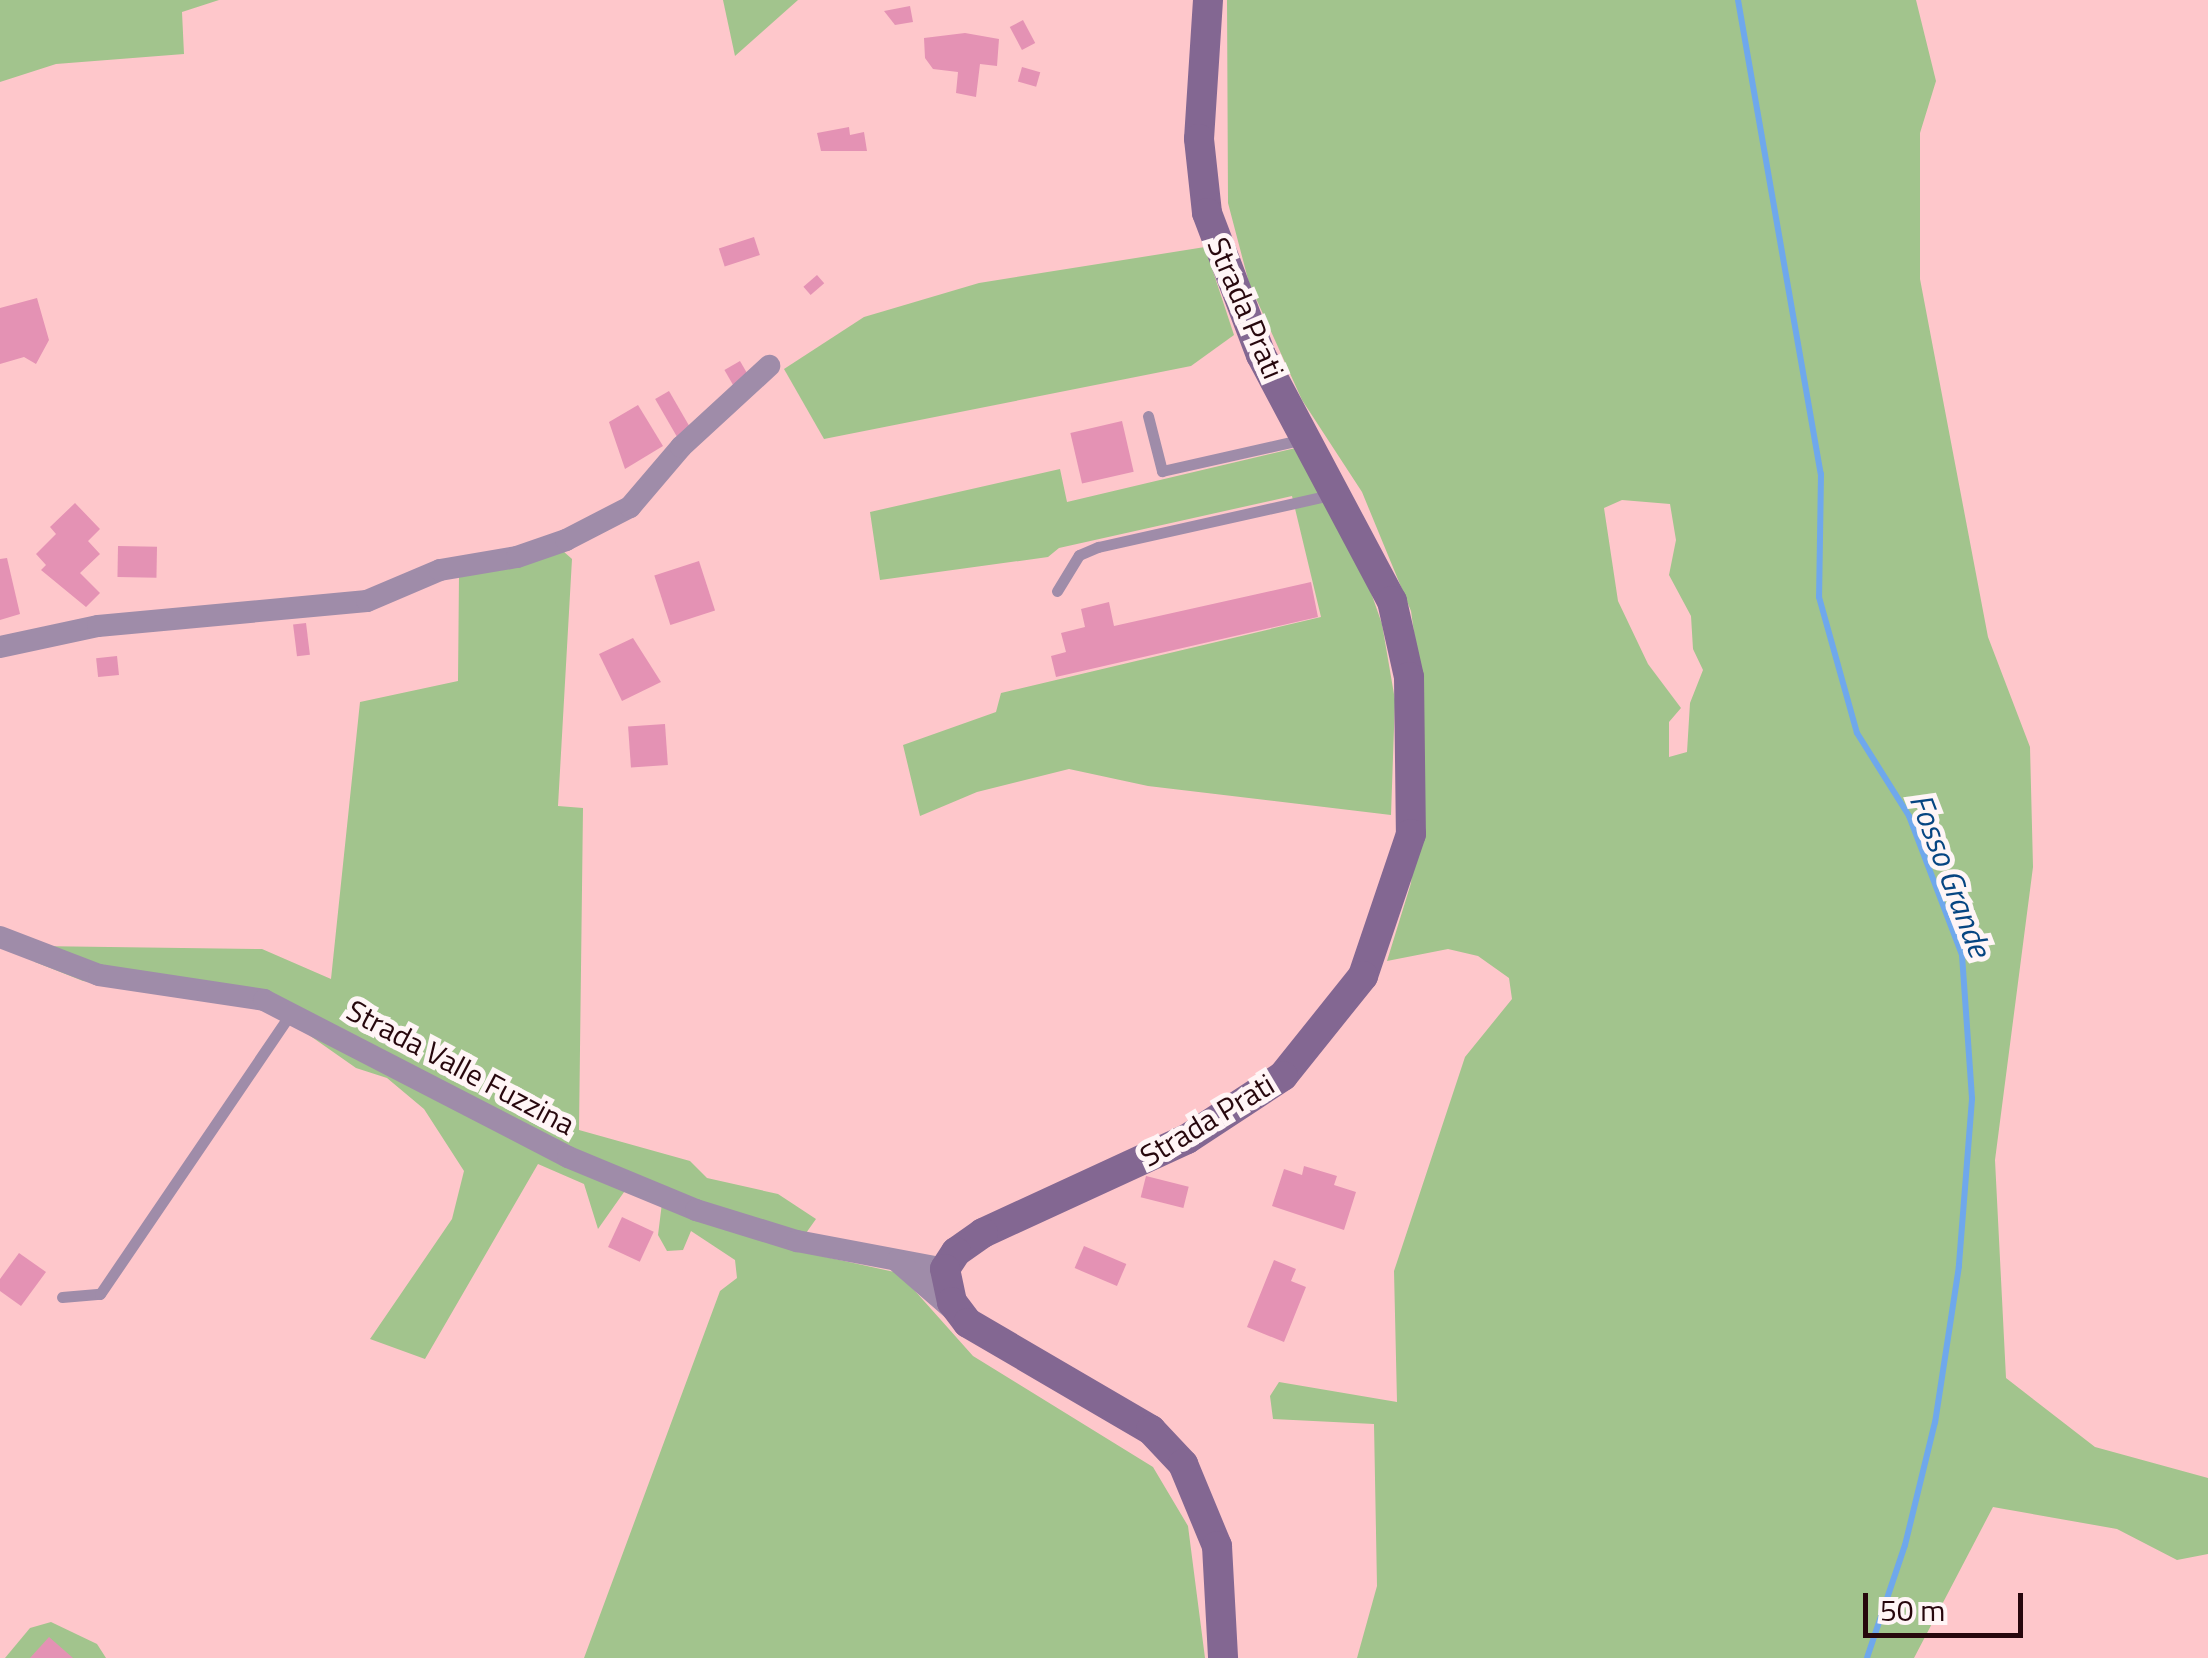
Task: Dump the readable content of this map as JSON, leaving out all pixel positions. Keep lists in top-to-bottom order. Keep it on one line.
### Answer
{"streets":{"street":["Strada Prati","Strada Valle Fuzzina"]},"crossings":[["Strada Prati","Strada Valle Fuzzina"]],"water":["Fosso Grande"],"scale_bar":"50 m"}
